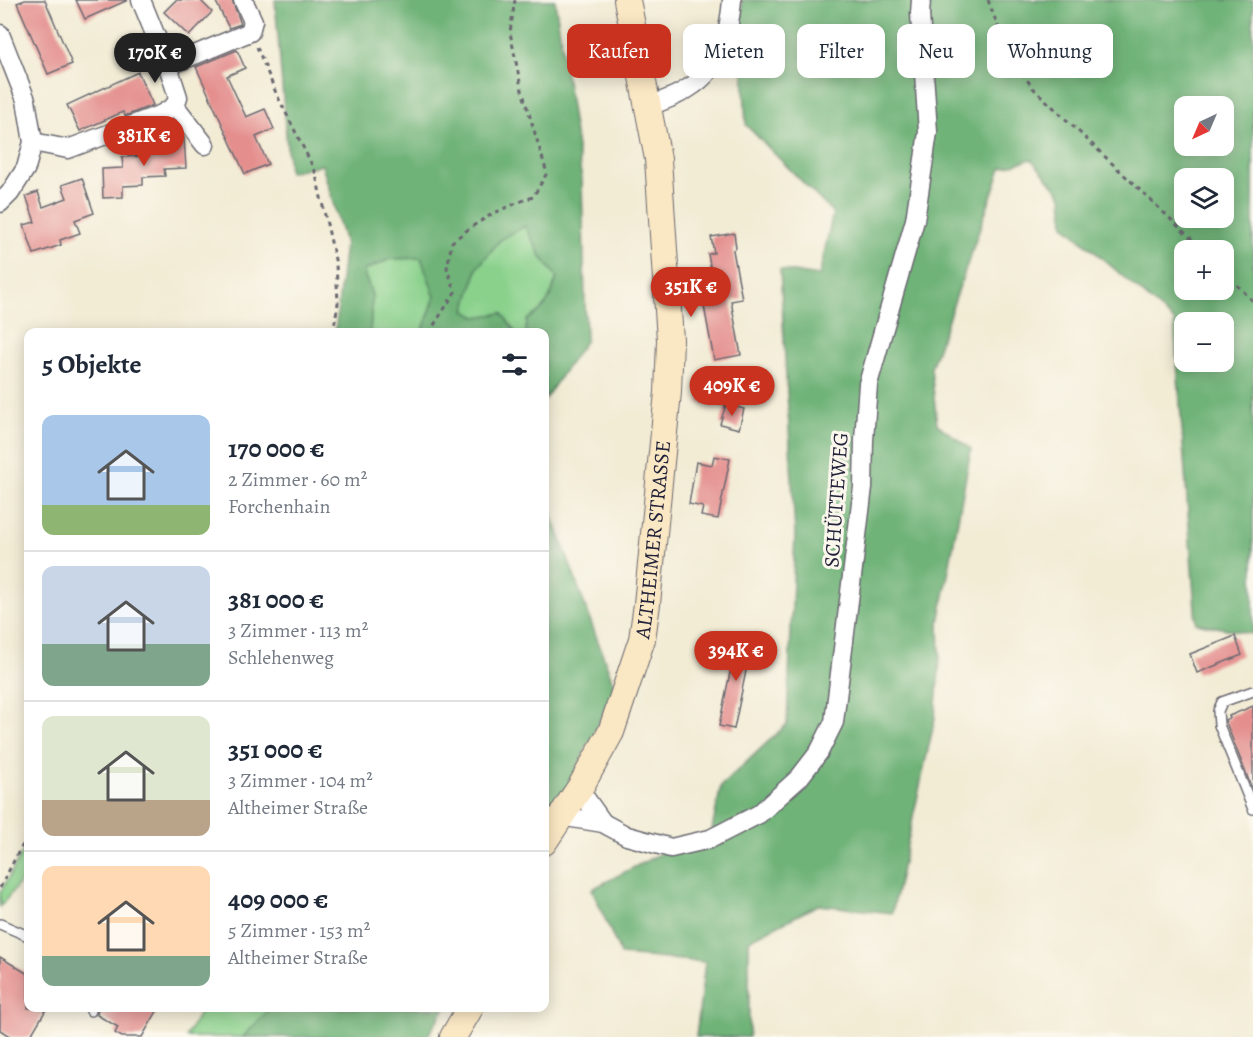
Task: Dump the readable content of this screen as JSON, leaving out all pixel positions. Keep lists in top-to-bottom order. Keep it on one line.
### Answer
{"streets":{"street":["SCHÜTTEWEG","ALTHEIMER STRASSE"]},"crossings":[["SCHÜTTEWEG","ALTHEIMER STRASSE"]],"north":"bottom left","page":{"chip":["Kaufen","Mieten","Filter","Neu","Wohnung"],"price":["170K €","381K €","351K €","409K €","394K €"],"map_buttons":["+","−"],"heading":"5 Objekte","list":[{"name":"170 000 €","note":"2 Zimmer · 60 m² · Forchenhain"},{"name":"381 000 €","note":"3 Zimmer · 113 m² · Schlehenweg"},{"name":"351 000 €","note":"3 Zimmer · 104 m² · Altheimer Straße"},{"name":"409 000 €","note":"5 Zimmer · 153 m² · Altheimer Straße"}]}}
